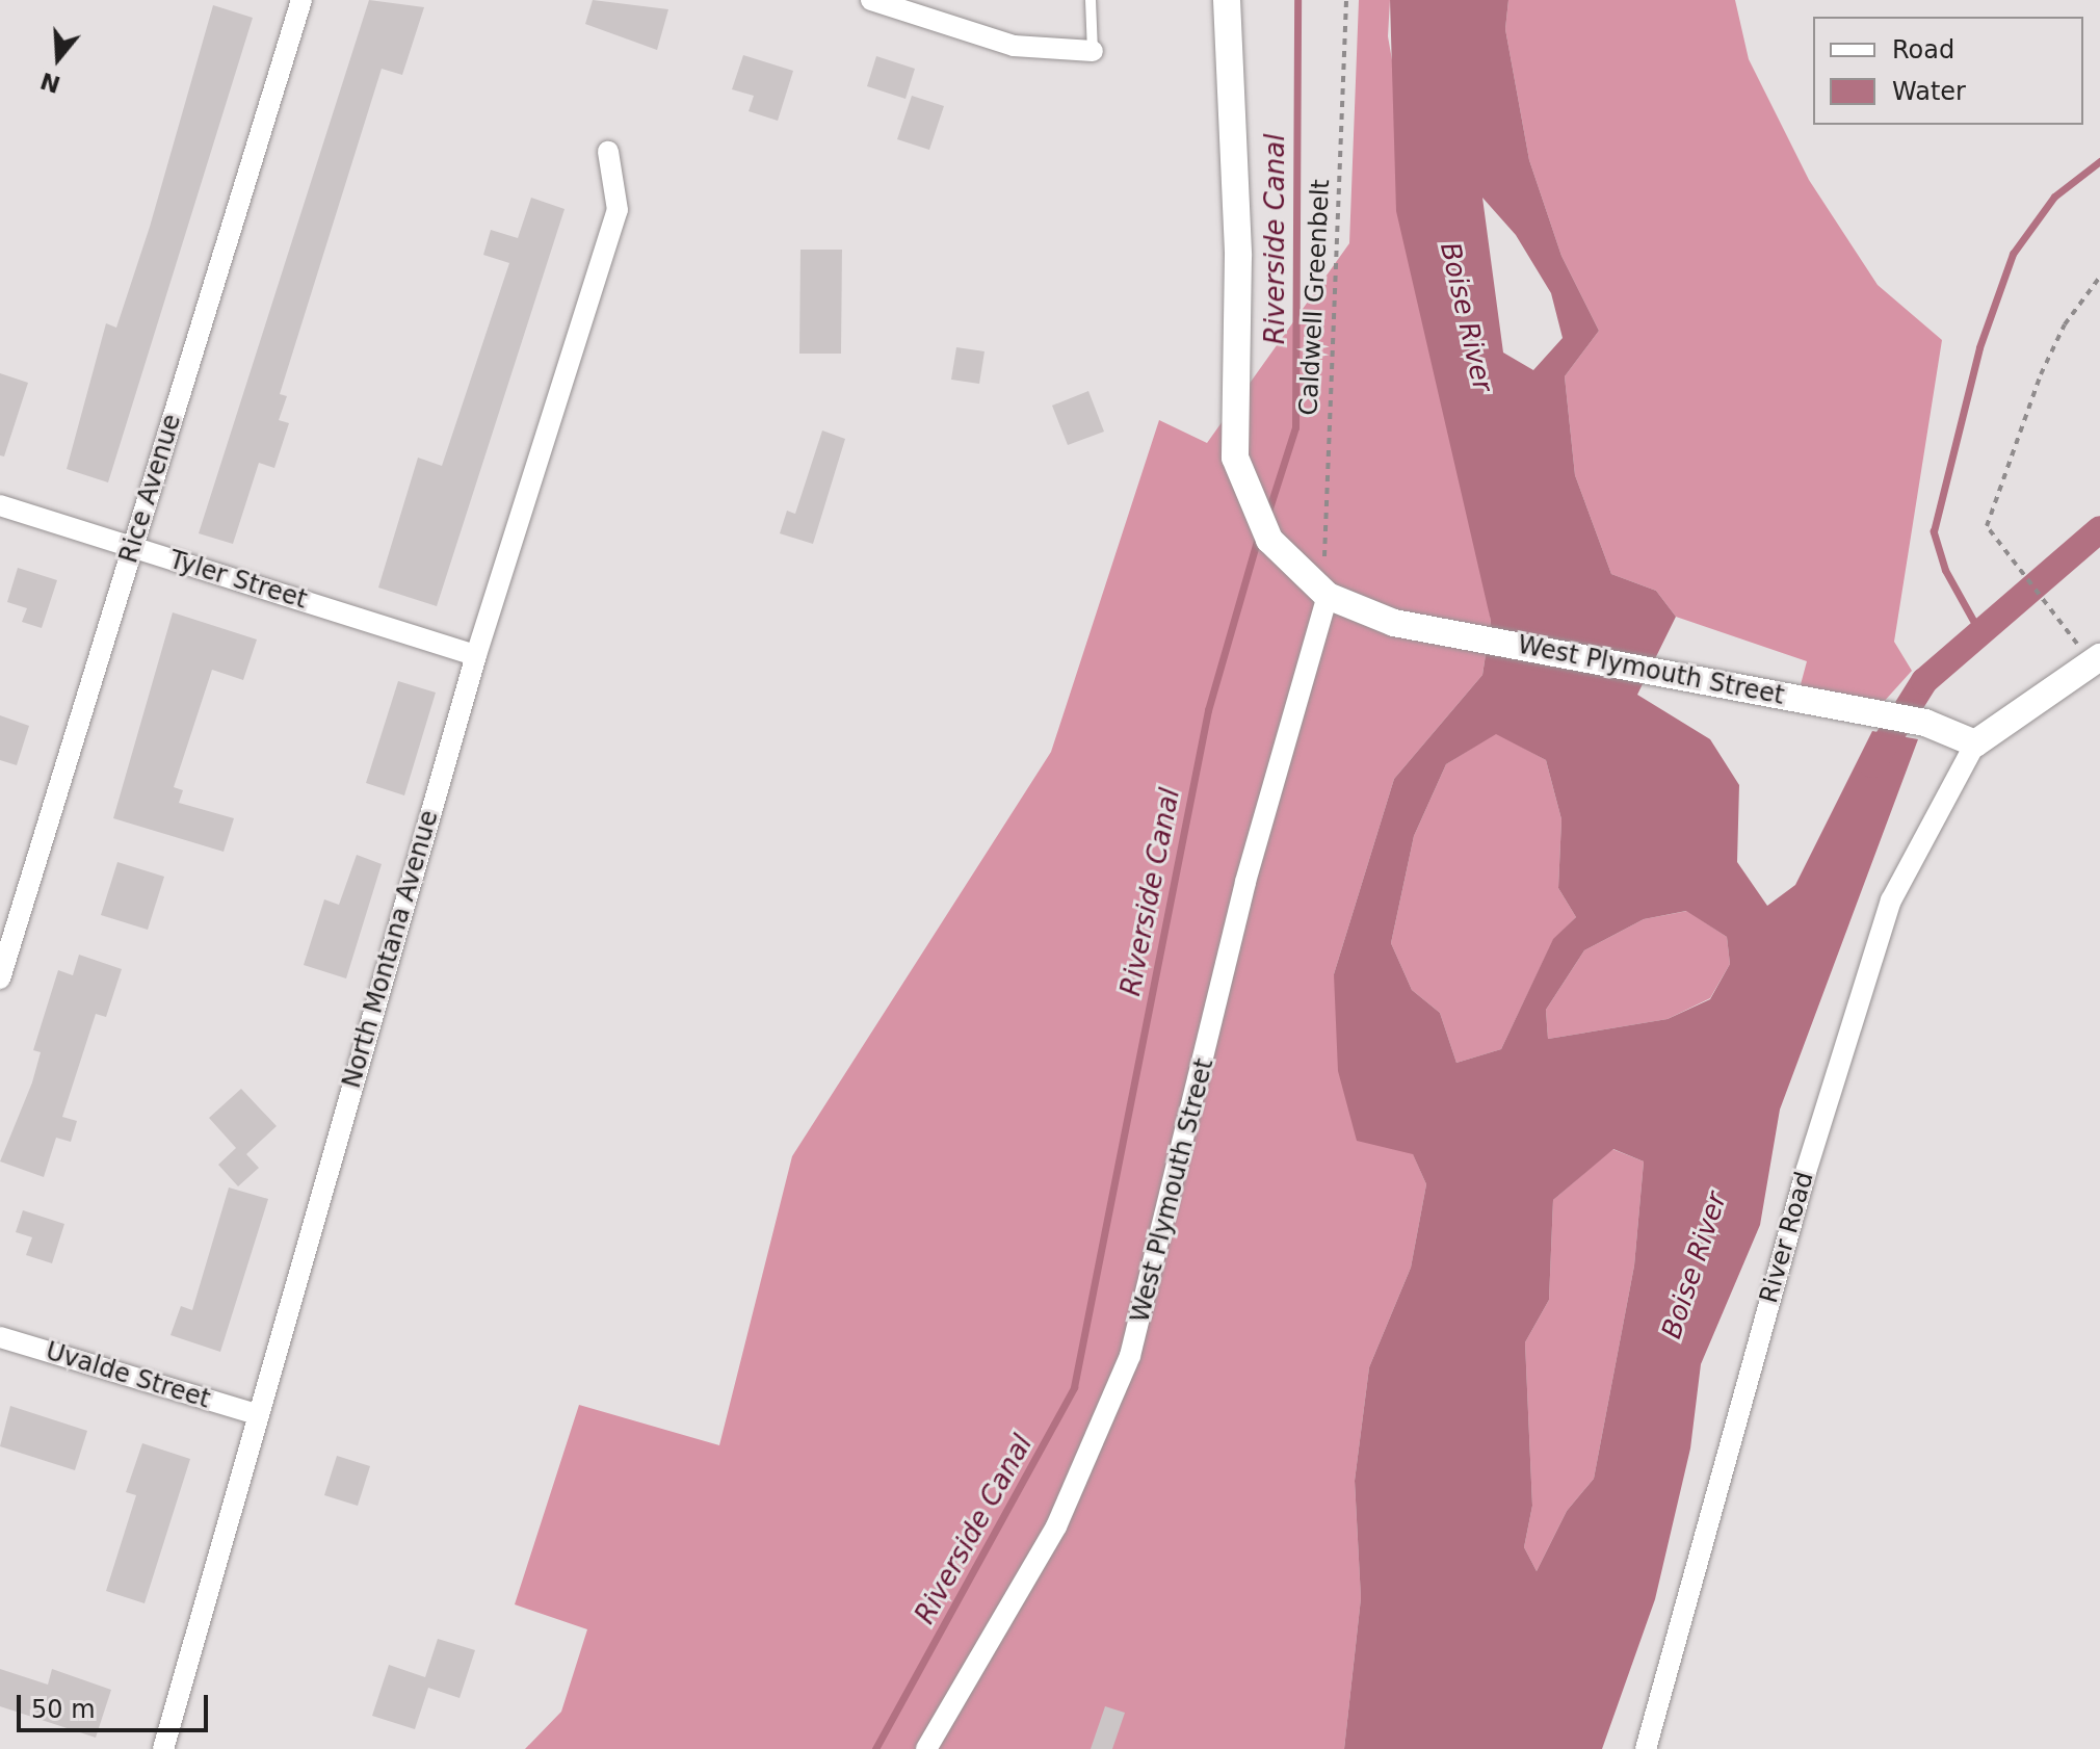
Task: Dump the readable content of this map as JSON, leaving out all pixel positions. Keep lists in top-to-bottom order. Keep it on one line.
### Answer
{"streets":{"street":["Rice Avenue","Tyler Street","West Plymouth Street","North Montana Avenue","River Road","Uvalde Street"],"path":["Caldwell Greenbelt"]},"crossings":[["Caldwell Greenbelt","West Plymouth Street"],["Rice Avenue","Tyler Street"],["Tyler Street","North Montana Avenue"],["West Plymouth Street","River Road"],["North Montana Avenue","Uvalde Street"]],"water":["Riverside Canal","Boise River"],"legend":["Road","Water"],"scale_bar":"50 m","north":"bottom"}
